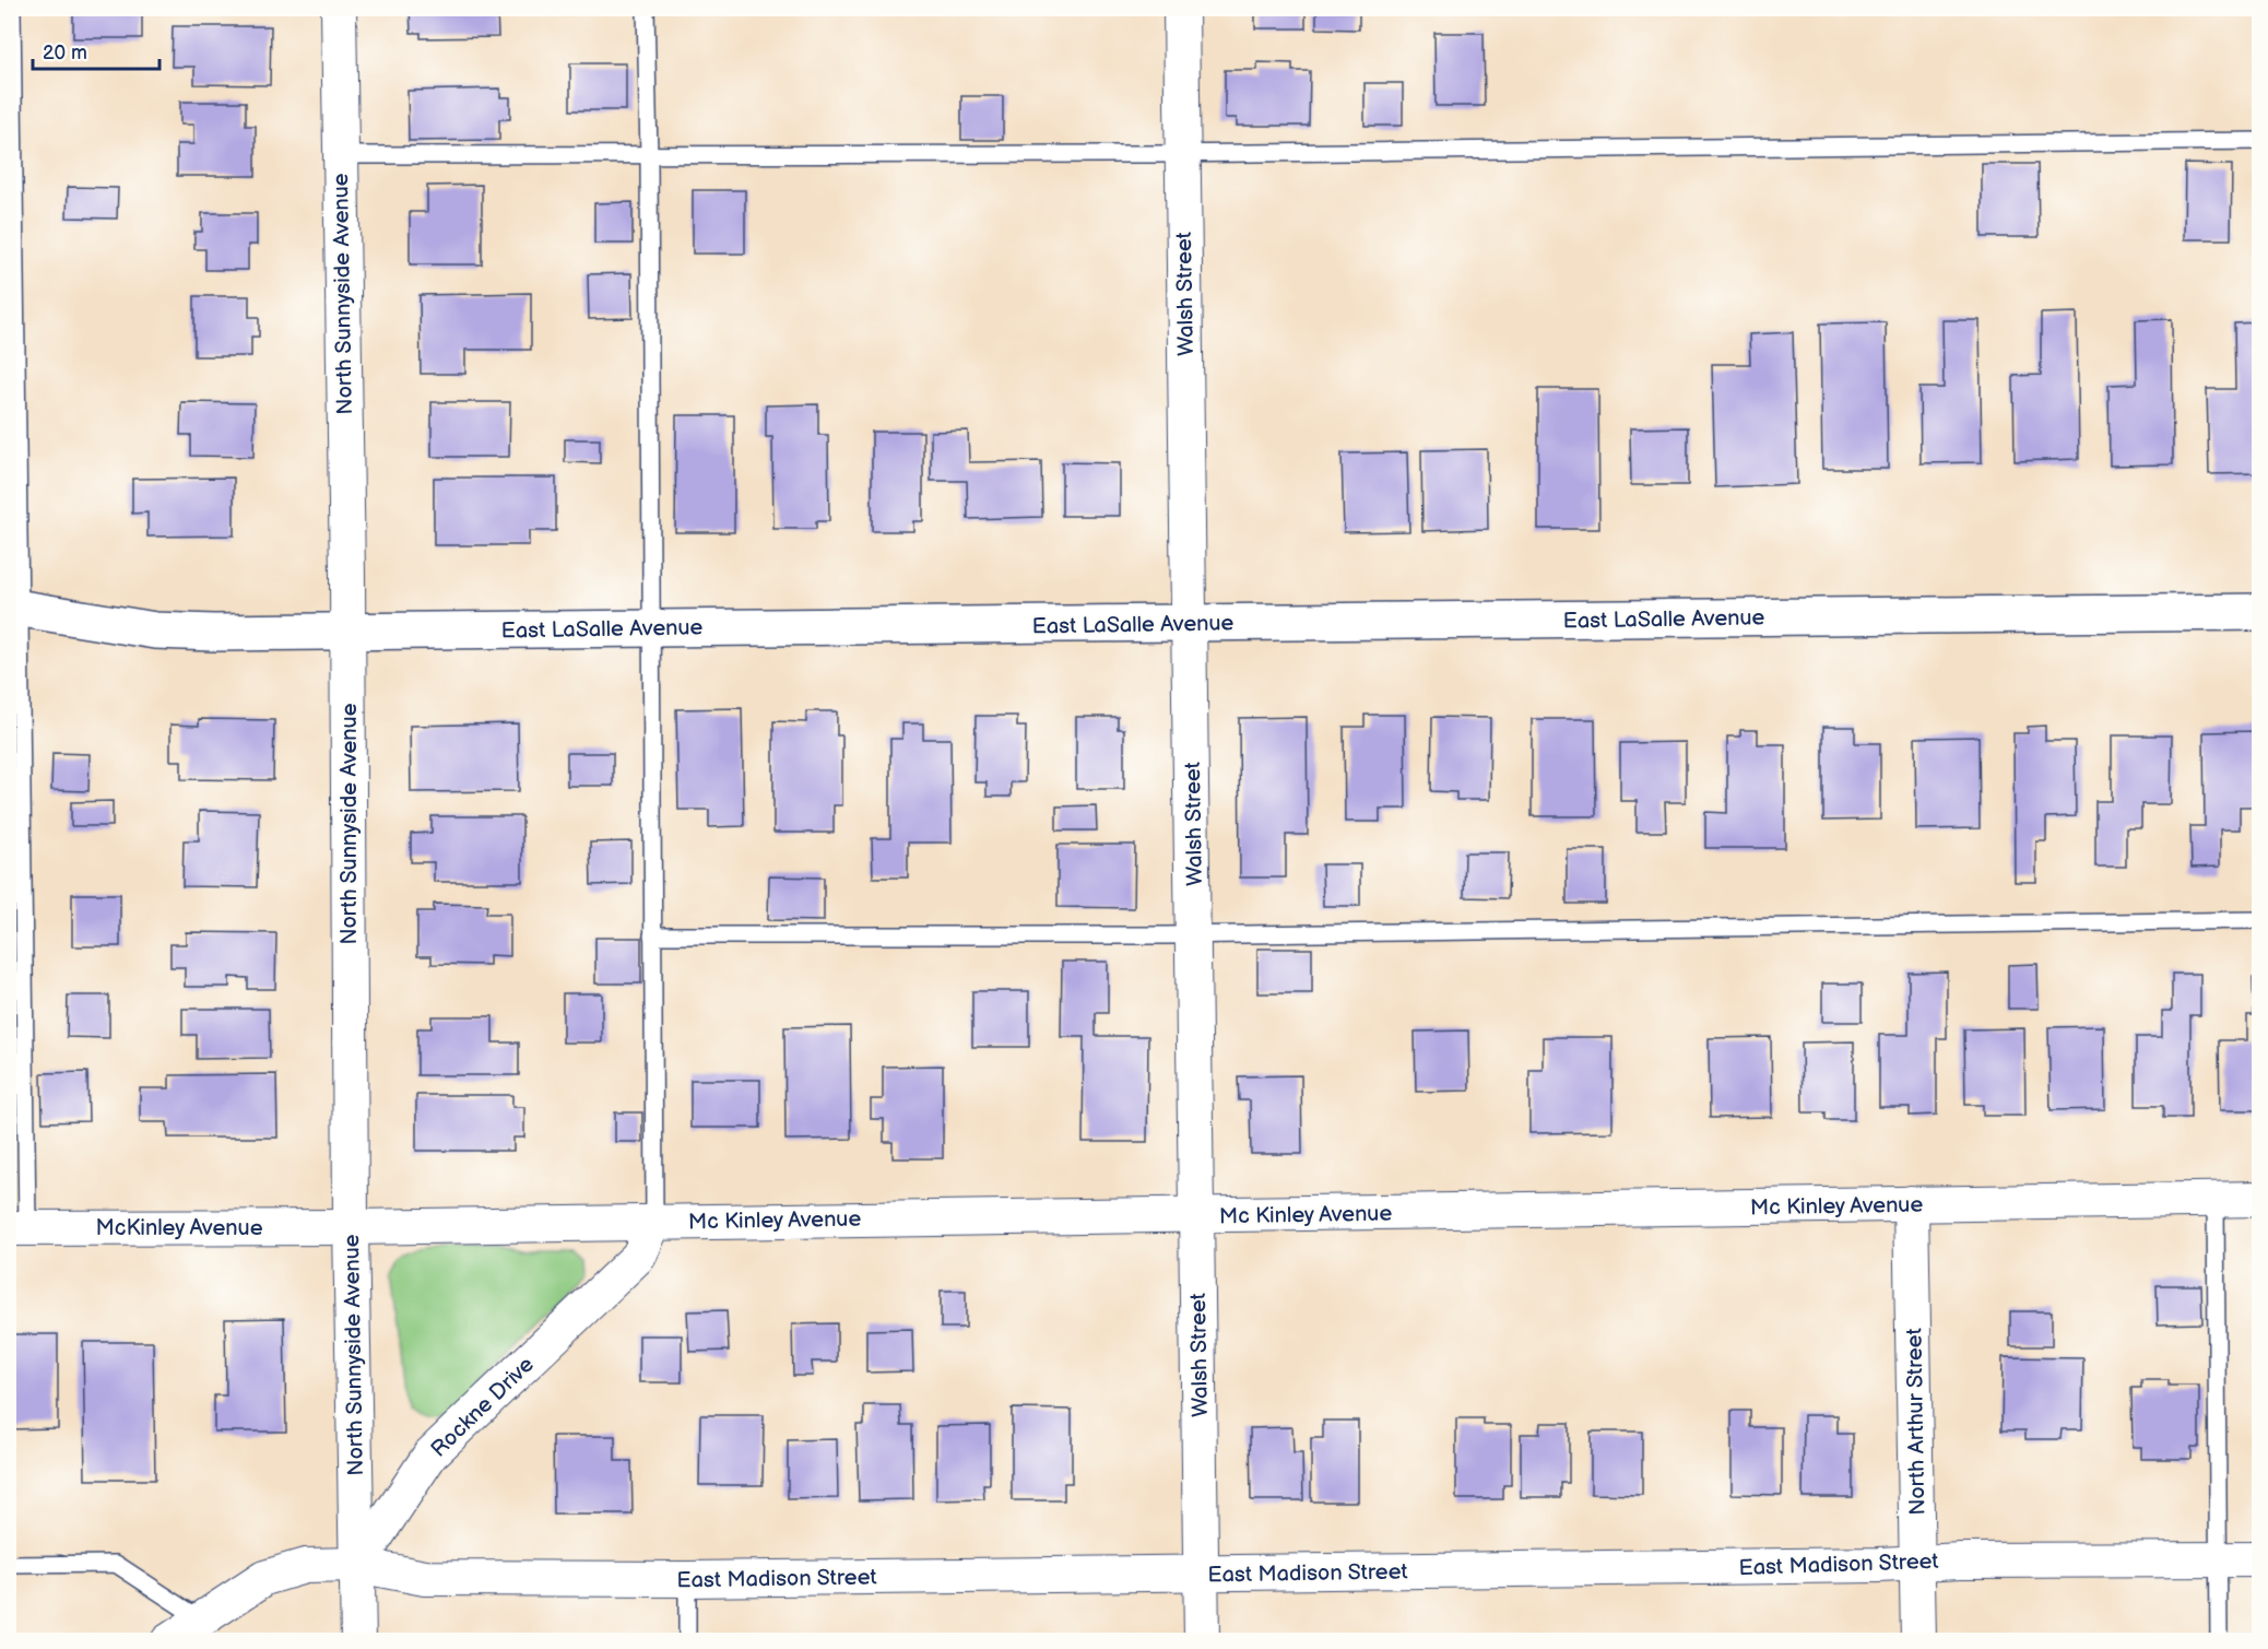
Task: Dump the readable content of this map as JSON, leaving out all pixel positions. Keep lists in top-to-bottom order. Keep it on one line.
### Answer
{"streets":{"street":["North Sunnyside Avenue","Walsh Street","East LaSalle Avenue","Mc Kinley Avenue","McKinley Avenue","Rockne Drive","North Arthur Street","East Madison Street"]},"crossings":[["North Sunnyside Avenue","East LaSalle Avenue"],["North Sunnyside Avenue","Mc Kinley Avenue"],["North Sunnyside Avenue","McKinley Avenue"],["North Sunnyside Avenue","Rockne Drive"],["North Sunnyside Avenue","East Madison Street"],["Walsh Street","East LaSalle Avenue"],["Walsh Street","Mc Kinley Avenue"],["Walsh Street","East Madison Street"],["Mc Kinley Avenue","McKinley Avenue"],["Mc Kinley Avenue","Rockne Drive"],["Mc Kinley Avenue","North Arthur Street"],["Rockne Drive","East Madison Street"],["North Arthur Street","East Madison Street"]],"scale_bar":"20 m"}
